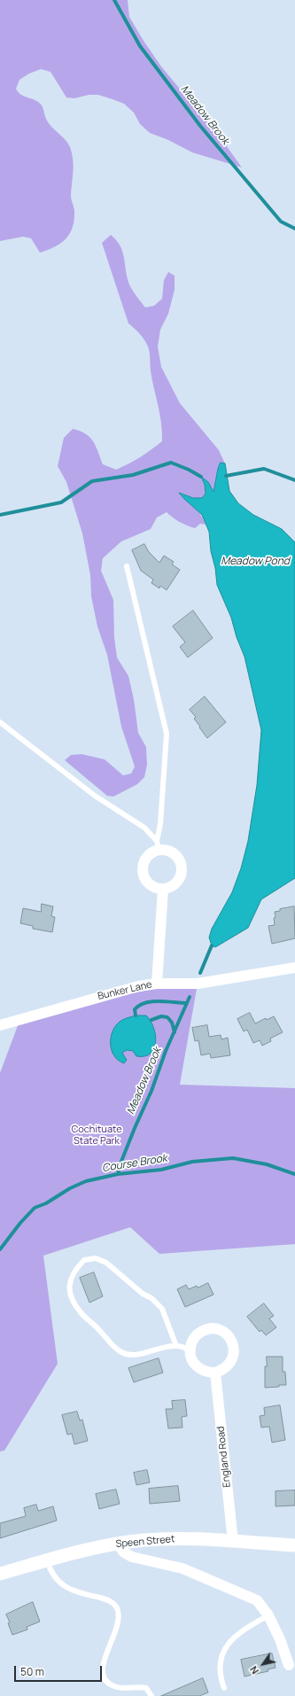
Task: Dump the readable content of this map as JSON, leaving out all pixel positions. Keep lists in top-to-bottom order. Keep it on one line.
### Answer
{"streets":{"street":["Bunker Lane","England Road","Speen Street"]},"crossings":[["England Road","Speen Street"]],"water":["Meadow Brook","Meadow Pond","Course Brook"],"parks":["Cochituate State Park"],"scale_bar":"50 m","north":"bottom left"}
